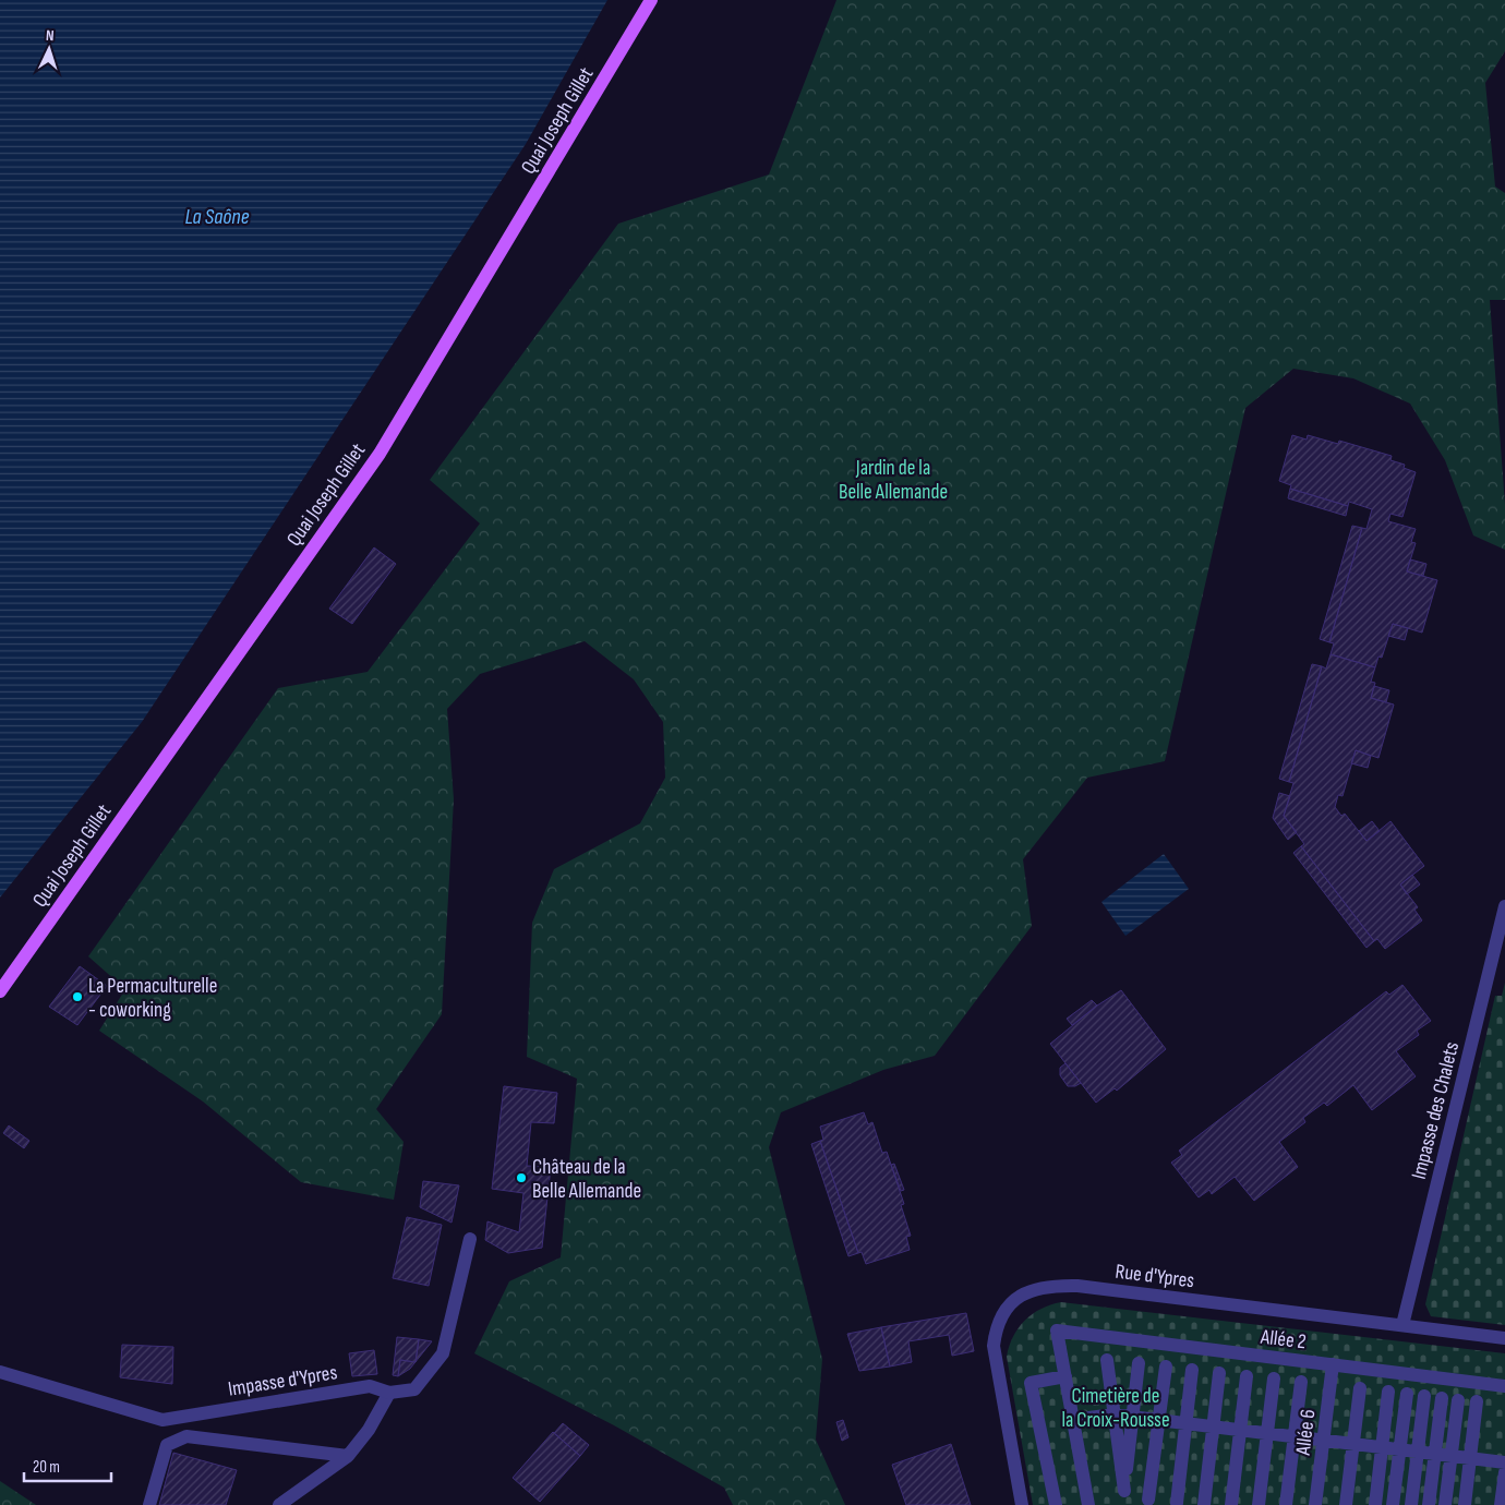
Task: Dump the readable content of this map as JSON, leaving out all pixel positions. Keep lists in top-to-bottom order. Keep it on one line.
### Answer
{"streets":{"main road":["Quai Joseph Gillet"],"street":["Impasse des Chalets","Rue d'Ypres","Allée 2","Impasse d'Ypres","Allée 6"]},"crossings":[["Impasse des Chalets","Rue d'Ypres"],["Allée 2","Allée 6"]],"water":["La Saône"],"parks":["Jardin de la Belle Allemande","Cimetière de la Croix-Rousse"],"places":["La Permaculturelle - coworking","Château de la Belle Allemande"],"scale_bar":"20 m","north":"top"}
